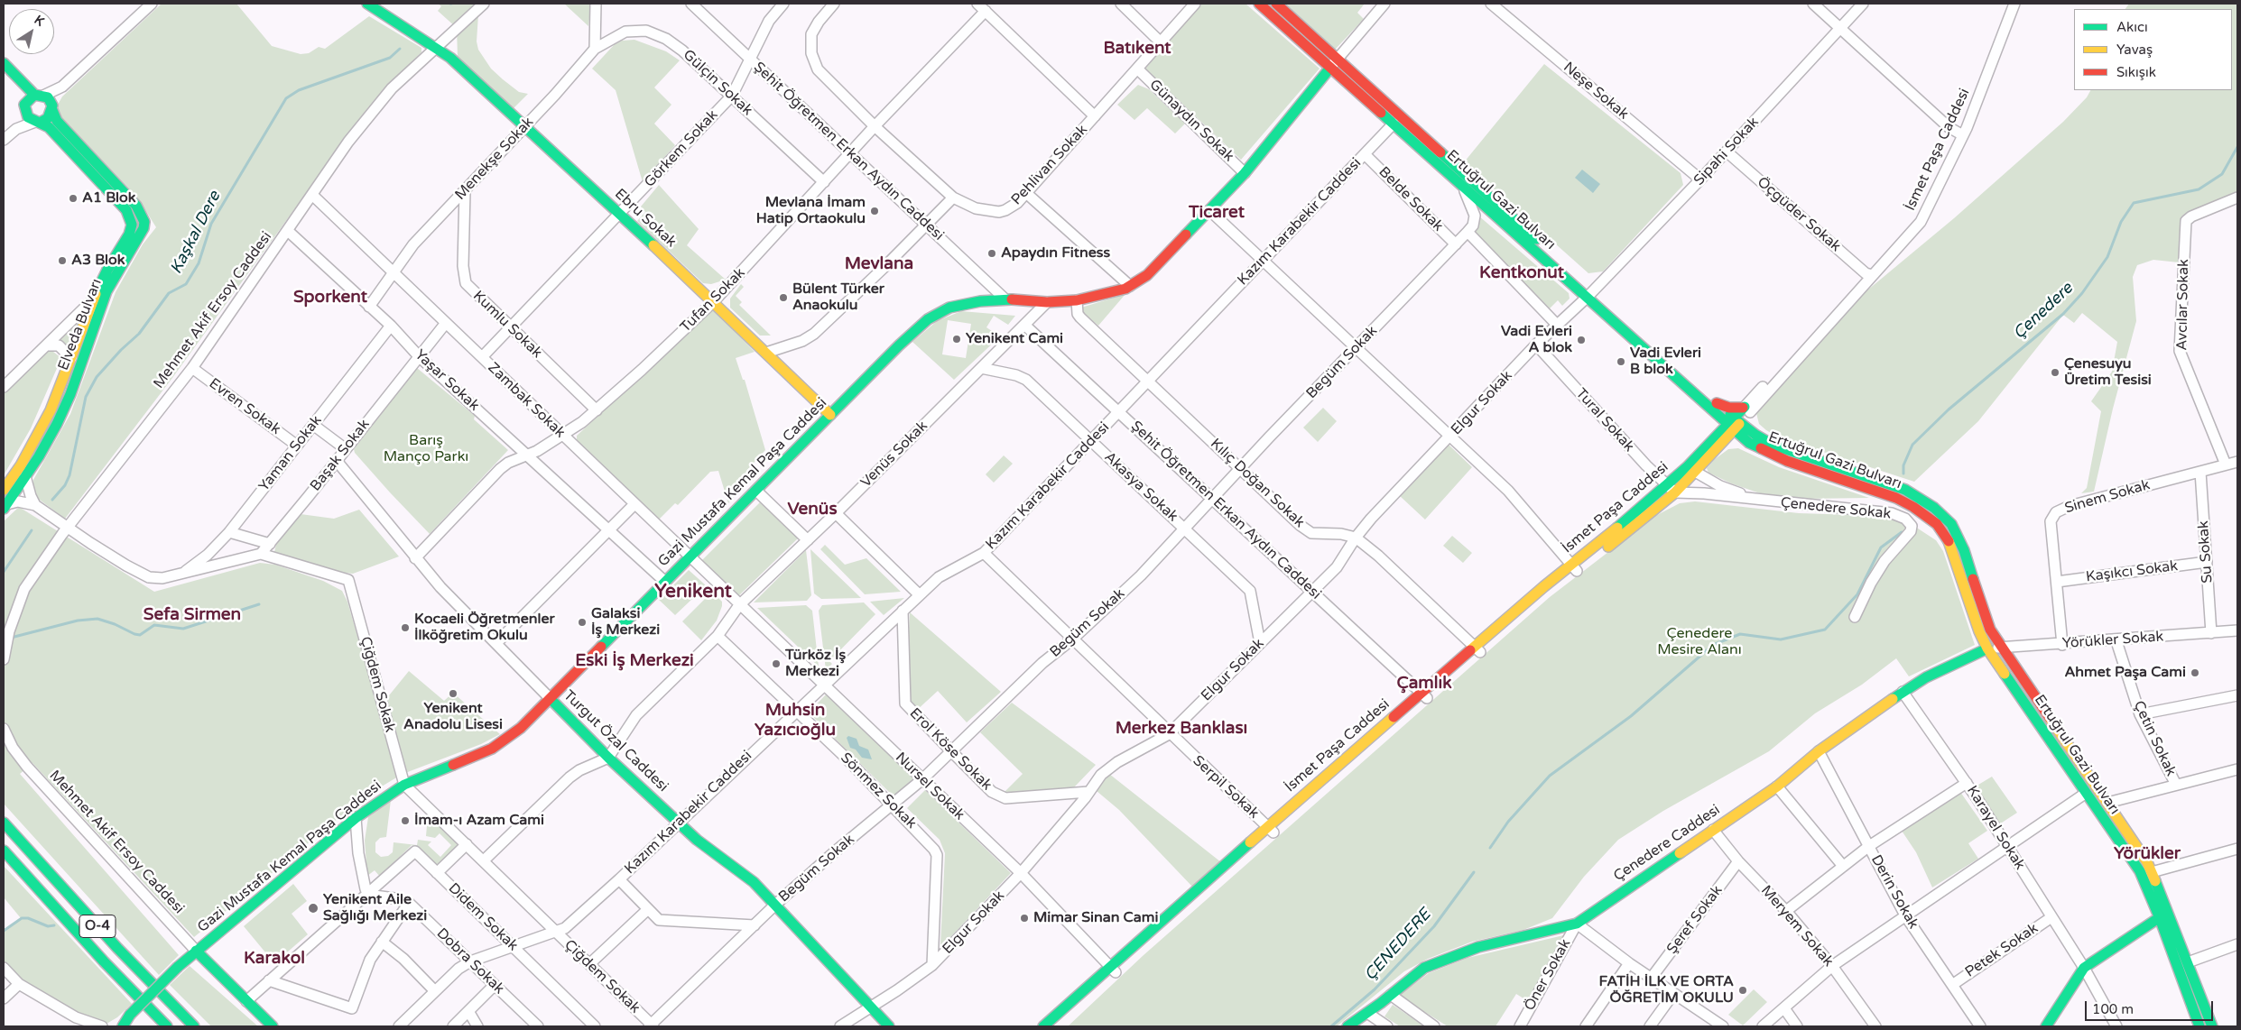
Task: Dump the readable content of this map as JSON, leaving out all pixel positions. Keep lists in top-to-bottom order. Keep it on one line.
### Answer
{"streets":{"main road":["İsmet Paşa Caddesi","Ertuğrul Gazi Bulvarı","Ebru Sokak","Mehmet Akif Ersoy Caddesi","Elveda Bulvarı","Gazi Mustafa Kemal Paşa Caddesi","Turgut Özal Caddesi","Çenedere Caddesi","O-4"],"street":["Gülçin Sokak","Neşe Sokak","Günaydın Sokak","Görkem Sokak","Şehit Öğretmen Erkan Aydın Caddesi","Sipahi Sokak","Menekşe Sokak","Pehlivan Sokak","Belde Sokak","Öçgüder Sokak","Kazım Karabekir Caddesi","Tufan Sokak","Avcılar Sokak","Kumlu Sokak","Begüm Sokak","Yaşar Sokak","Zambak Sokak","Elgur Sokak","Evren Sokak","Tural Sokak","Yaman Sokak","Venüs Sokak","Başak Sokak","Kılıç Doğan Sokak","Akasya Sokak","Sinem Sokak","Çenedere Sokak","Su Sokak","Kaşıkcı Sokak","Yörükler Sokak","Çiğdem Sokak","Çetin Sokak","Erol Köse Sokak","Nursel Sokak","Serpil Sokak","Sönmez Sokak","Karayel Sokak","Derin Sokak","Didem Sokak","Şeref Sokak","Meryem Sokak","Petek Sokak","Dobra Sokak","Öner Sokak"]},"crossings":[["Gülçin Sokak","Görkem Sokak"],["Gülçin Sokak","Menekşe Sokak"],["Gülçin Sokak","Tufan Sokak"],["Neşe Sokak","Sipahi Sokak"],["Günaydın Sokak","Pehlivan Sokak"],["Günaydın Sokak","Gazi Mustafa Kemal Paşa Caddesi"],["Görkem Sokak","Şehit Öğretmen Erkan Aydın Caddesi"],["Görkem Sokak","Ebru Sokak"],["Görkem Sokak","Kumlu Sokak"],["Görkem Sokak","Zambak Sokak"],["İsmet Paşa Caddesi","Şehit Öğretmen Erkan Aydın Caddesi"],["İsmet Paşa Caddesi","Ertuğrul Gazi Bulvarı"],["İsmet Paşa Caddesi","Öçgüder Sokak"],["İsmet Paşa Caddesi","Tural Sokak"],["İsmet Paşa Caddesi","Kılıç Doğan Sokak"],["İsmet Paşa Caddesi","Çenedere Sokak"],["İsmet Paşa Caddesi","Nursel Sokak"],["İsmet Paşa Caddesi","Serpil Sokak"],["Şehit Öğretmen Erkan Aydın Caddesi","Kazım Karabekir Caddesi"],["Şehit Öğretmen Erkan Aydın Caddesi","Tufan Sokak"],["Şehit Öğretmen Erkan Aydın Caddesi","Begüm Sokak"],["Şehit Öğretmen Erkan Aydın Caddesi","Elgur Sokak"],["Şehit Öğretmen Erkan Aydın Caddesi","Venüs Sokak"],["Şehit Öğretmen Erkan Aydın Caddesi","Gazi Mustafa Kemal Paşa Caddesi"],["Sipahi Sokak","Ertuğrul Gazi Bulvarı"],["Sipahi Sokak","Öçgüder Sokak"],["Sipahi Sokak","Elgur Sokak"],["Menekşe Sokak","Ebru Sokak"],["Menekşe Sokak","Kumlu Sokak"],["Menekşe Sokak","Yaşar Sokak"],["Menekşe Sokak","Zambak Sokak"],["Pehlivan Sokak","Tufan Sokak"],["Belde Sokak","Kazım Karabekir Caddesi"],["Belde Sokak","Begüm Sokak"],["Ertuğrul Gazi Bulvarı","Kazım Karabekir Caddesi"],["Ertuğrul Gazi Bulvarı","Begüm Sokak"],["Ertuğrul Gazi Bulvarı","Gazi Mustafa Kemal Paşa Caddesi"],["Ertuğrul Gazi Bulvarı","Yörükler Sokak"],["Ertuğrul Gazi Bulvarı","Çenedere Caddesi"],["Ebru Sokak","Tufan Sokak"],["Ebru Sokak","Mehmet Akif Ersoy Caddesi"],["Ebru Sokak","Gazi Mustafa Kemal Paşa Caddesi"],["Kazım Karabekir Caddesi","Kılıç Doğan Sokak"],["Kazım Karabekir Caddesi","Akasya Sokak"],["Kazım Karabekir Caddesi","Çiğdem Sokak"],["Kazım Karabekir Caddesi","Turgut Özal Caddesi"],["Kazım Karabekir Caddesi","Erol Köse Sokak"],["Kazım Karabekir Caddesi","Nursel Sokak"],["Kazım Karabekir Caddesi","Serpil Sokak"],["Kazım Karabekir Caddesi","Sönmez Sokak"],["Kazım Karabekir Caddesi","Didem Sokak"],["Kazım Karabekir Caddesi","Dobra Sokak"],["Tufan Sokak","Kumlu Sokak"],["Tufan Sokak","Yaşar Sokak"],["Tufan Sokak","Zambak Sokak"],["Tufan Sokak","Turgut Özal Caddesi"],["Avcılar Sokak","Sinem Sokak"],["Mehmet Akif Ersoy Caddesi","Yaşar Sokak"],["Mehmet Akif Ersoy Caddesi","Zambak Sokak"],["Mehmet Akif Ersoy Caddesi","Evren Sokak"],["Mehmet Akif Ersoy Caddesi","Gazi Mustafa Kemal Paşa Caddesi"],["Begüm Sokak","Kılıç Doğan Sokak"],["Begüm Sokak","Akasya Sokak"],["Begüm Sokak","Çiğdem Sokak"],["Begüm Sokak","Turgut Özal Caddesi"],["Begüm Sokak","Erol Köse Sokak"],["Begüm Sokak","Nursel Sokak"],["Begüm Sokak","Serpil Sokak"],["Begüm Sokak","Sönmez Sokak"],["Yaşar Sokak","Yaman Sokak"],["Yaşar Sokak","Başak Sokak"],["Yaşar Sokak","Gazi Mustafa Kemal Paşa Caddesi"],["Zambak Sokak","Venüs Sokak"],["Zambak Sokak","Başak Sokak"],["Zambak Sokak","Gazi Mustafa Kemal Paşa Caddesi"],["Zambak Sokak","Nursel Sokak"],["Elgur Sokak","Tural Sokak"],["Elgur Sokak","Kılıç Doğan Sokak"],["Elgur Sokak","Akasya Sokak"],["Elgur Sokak","Turgut Özal Caddesi"],["Elgur Sokak","Erol Köse Sokak"],["Elgur Sokak","Nursel Sokak"],["Elgur Sokak","Serpil Sokak"],["Elgur Sokak","Sönmez Sokak"],["Evren Sokak","Yaman Sokak"],["Tural Sokak","Çenedere Sokak"],["Venüs Sokak","Gazi Mustafa Kemal Paşa Caddesi"],["Venüs Sokak","Akasya Sokak"],["Venüs Sokak","Turgut Özal Caddesi"],["Venüs Sokak","Nursel Sokak"],["Venüs Sokak","Sönmez Sokak"],["Başak Sokak","Çiğdem Sokak"],["Başak Sokak","Turgut Özal Caddesi"],["Gazi Mustafa Kemal Paşa Caddesi","Kılıç Doğan Sokak"],["Gazi Mustafa Kemal Paşa Caddesi","Çiğdem Sokak"],["Gazi Mustafa Kemal Paşa Caddesi","Turgut Özal Caddesi"],["Sinem Sokak","Su Sokak"],["Sinem Sokak","Kaşıkcı Sokak"],["Sinem Sokak","Yörükler Sokak"],["Su Sokak","Kaşıkcı Sokak"],["Su Sokak","Yörükler Sokak"],["Yörükler Sokak","Çetin Sokak"],["Yörükler Sokak","Çenedere Caddesi"],["Karayel Sokak","Çenedere Caddesi"],["Karayel Sokak","Petek Sokak"],["Çenedere Caddesi","Derin Sokak"],["Çenedere Caddesi","Meryem Sokak"],["Çenedere Caddesi","Öner Sokak"],["Derin Sokak","Petek Sokak"],["Didem Sokak","Dobra Sokak"],["Şeref Sokak","Meryem Sokak"]],"districts":["Batıkent","Ticaret","Mevlana","Kentkonut","Sporkent","Venüs","Yenikent","Sefa Sirmen","Eski İş Merkezi","Çamlık","Muhsin Yazıcıoğlu","Merkez Banklası","Yörükler","Karakol"],"water":["Kaşkal Dere","Çenedere","ÇENEDERE"],"parks":["Barış Manço Parkı","Çenedere Mesire Alanı"],"places":["A1 Blok","Mevlana İmam Hatip Ortaokulu","Apaydın Fitness","A3 Blok","Bülent Türker Anaokulu","Yenikent Cami","Vadi Evleri A blok","Vadi Evleri B blok","Çenesuyu Üretim Tesisi","Galaksi İş Merkezi","Kocaeli Öğretmenler İlköğretim Okulu","Türköz İş Merkezi","Ahmet Paşa Cami","Yenikent Anadolu Lisesi","İmam-ı Azam Cami","Yenikent Aile Sağlığı Merkezi","Mimar Sinan Cami","FATİH İLK VE ORTA ÖĞRETİM OKULU"],"legend":["Akıcı","Yavaş","Sıkışık"],"scale_bar":"100 m","north":"top right"}
